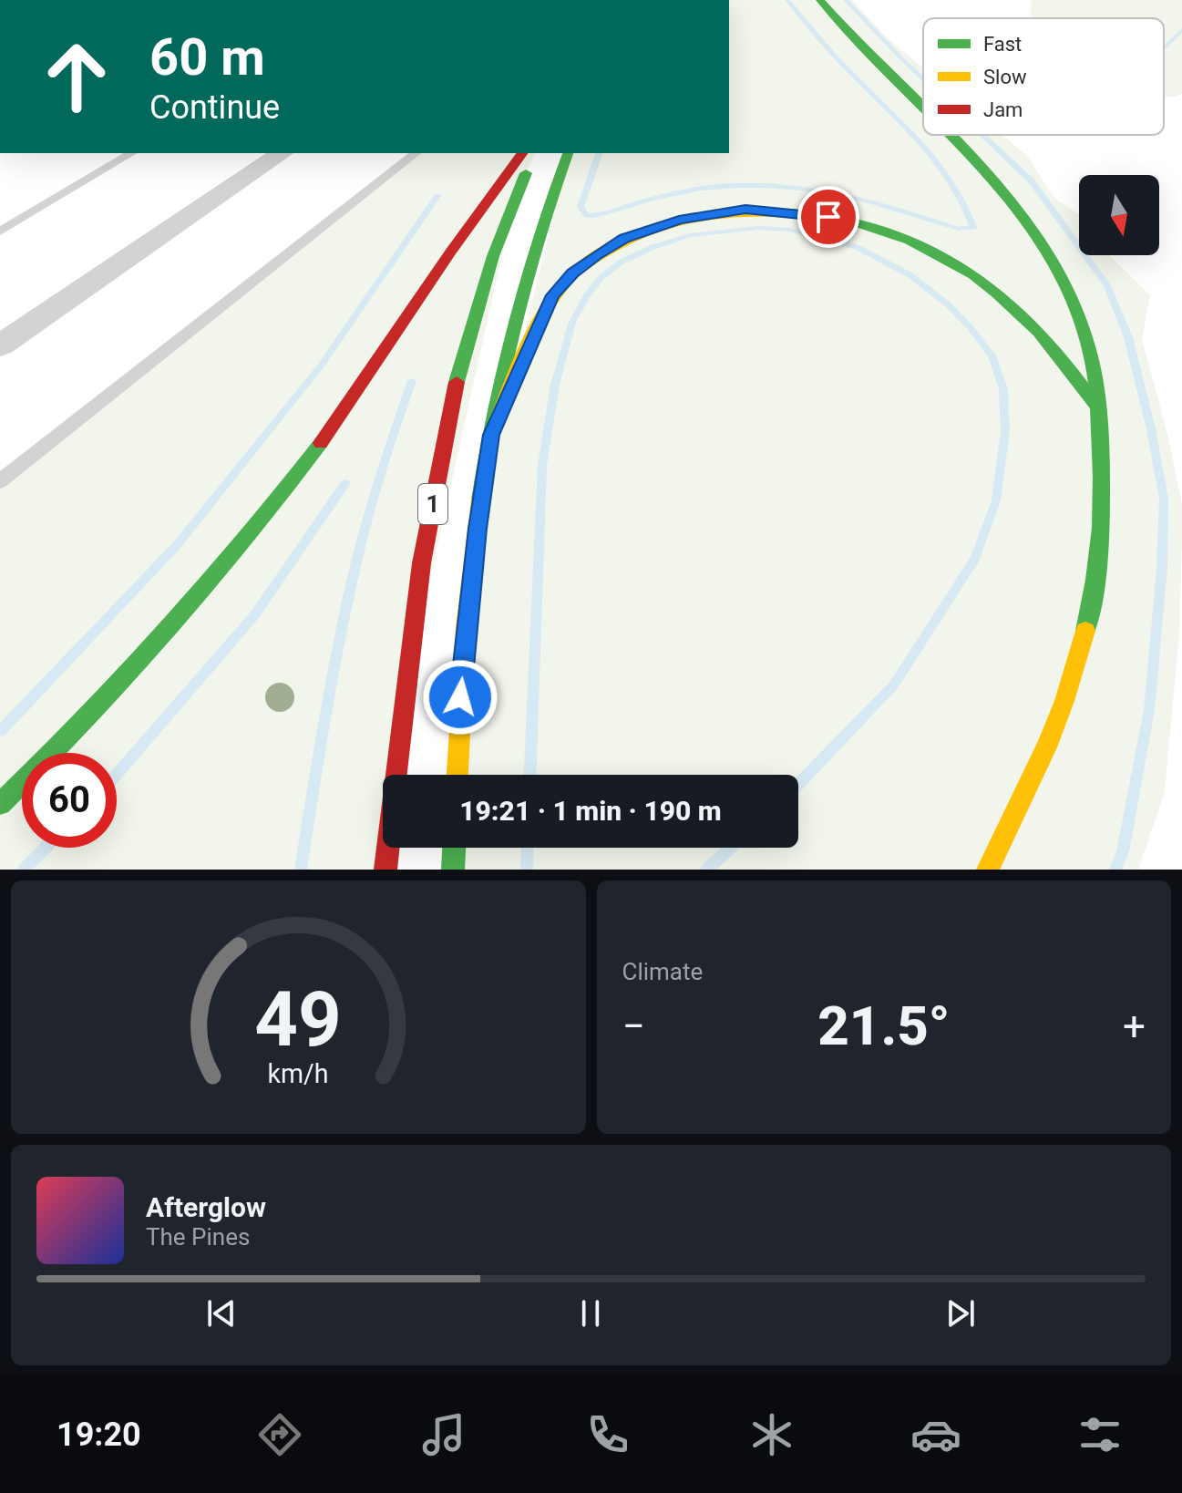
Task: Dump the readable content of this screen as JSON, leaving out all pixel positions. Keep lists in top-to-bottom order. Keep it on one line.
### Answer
{"streets":{"main road":["1"]},"legend":["Fast","Slow","Jam"],"north":"bottom","page":{"turn":["60 m","Continue"],"limit":"60","trip":"19:21 · 1 min · 190 m","tile":"Climate","heat":["−","21.5°","+"],"song":["Afterglow","The Pines"],"tabs":"19:20","gauge":["49","km/h"]}}
